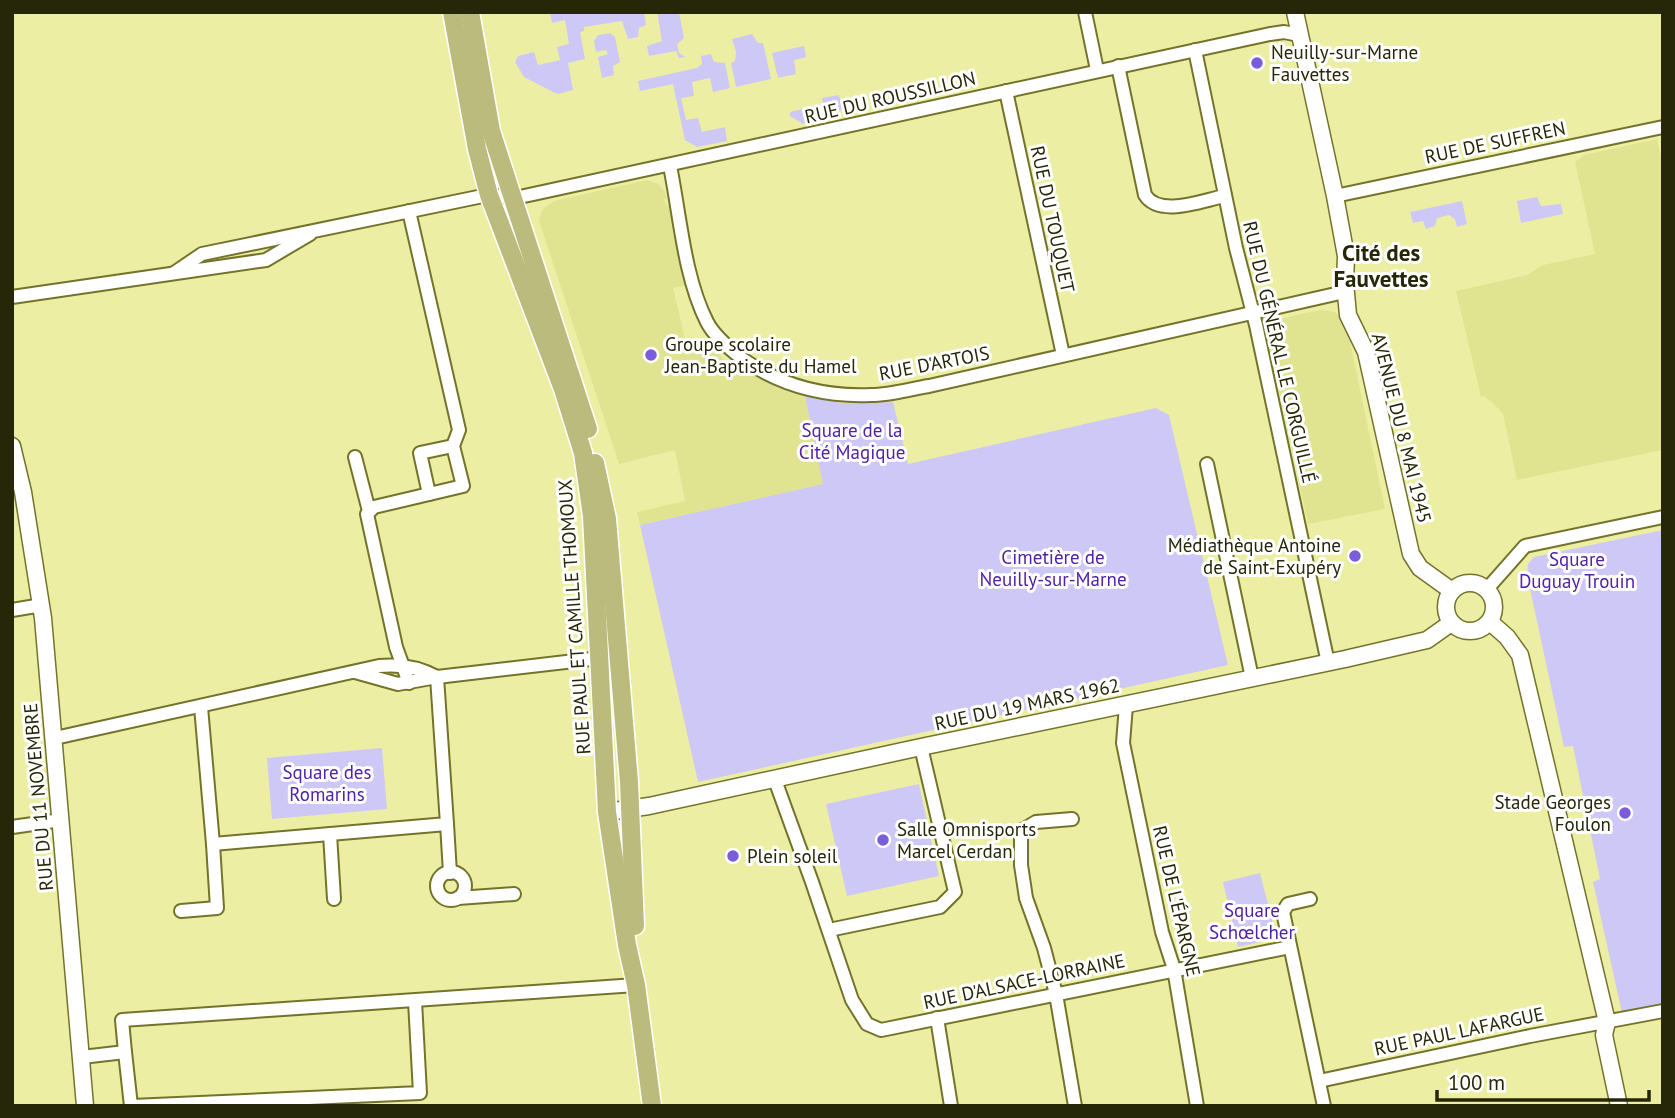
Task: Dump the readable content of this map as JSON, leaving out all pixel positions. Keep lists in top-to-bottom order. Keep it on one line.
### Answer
{"streets":{"main road":["RUE PAUL ET CAMILLE THOMOUX"],"street":["RUE DU ROUSSILLON","RUE DE SUFFREN","RUE DU TOUQUET","RUE DU GÉNÉRAL LE CORGUILLÉ","RUE D'ARTOIS","AVENUE DU 8 MAI 1945","RUE DU 19 MARS 1962","RUE DU 11 NOVEMBRE","RUE DE L'ÉPARGNE","RUE D'ALSACE-LORRAINE","RUE PAUL LAFARGUE"]},"crossings":[["RUE DU ROUSSILLON","RUE DU TOUQUET"],["RUE DU ROUSSILLON","RUE DU GÉNÉRAL LE CORGUILLÉ"],["RUE DU ROUSSILLON","RUE D'ARTOIS"],["RUE DU ROUSSILLON","AVENUE DU 8 MAI 1945"],["RUE DU ROUSSILLON","RUE PAUL ET CAMILLE THOMOUX"],["RUE DE SUFFREN","AVENUE DU 8 MAI 1945"],["RUE DU TOUQUET","RUE D'ARTOIS"],["RUE DU GÉNÉRAL LE CORGUILLÉ","RUE D'ARTOIS"],["RUE DU GÉNÉRAL LE CORGUILLÉ","RUE DU 19 MARS 1962"],["RUE D'ARTOIS","AVENUE DU 8 MAI 1945"],["AVENUE DU 8 MAI 1945","RUE DU 19 MARS 1962"],["RUE PAUL ET CAMILLE THOMOUX","RUE DU 19 MARS 1962"],["RUE DU 19 MARS 1962","RUE DE L'ÉPARGNE"],["RUE DU 19 MARS 1962","RUE D'ALSACE-LORRAINE"],["RUE DE L'ÉPARGNE","RUE D'ALSACE-LORRAINE"]],"districts":["Cité des Fauvettes"],"parks":["Square de la Cité Magique","Cimetière de Neuilly-sur-Marne","Square Duguay Trouin","Square des Romarins","Square Schœlcher"],"places":["Neuilly-sur-Marne Fauvettes","Groupe scolaire Jean-Baptiste du Hamel","Médiathèque Antoine de Saint-Exupéry","Stade Georges Foulon","Salle Omnisports Marcel Cerdan","Plein soleil"],"scale_bar":"100 m"}
